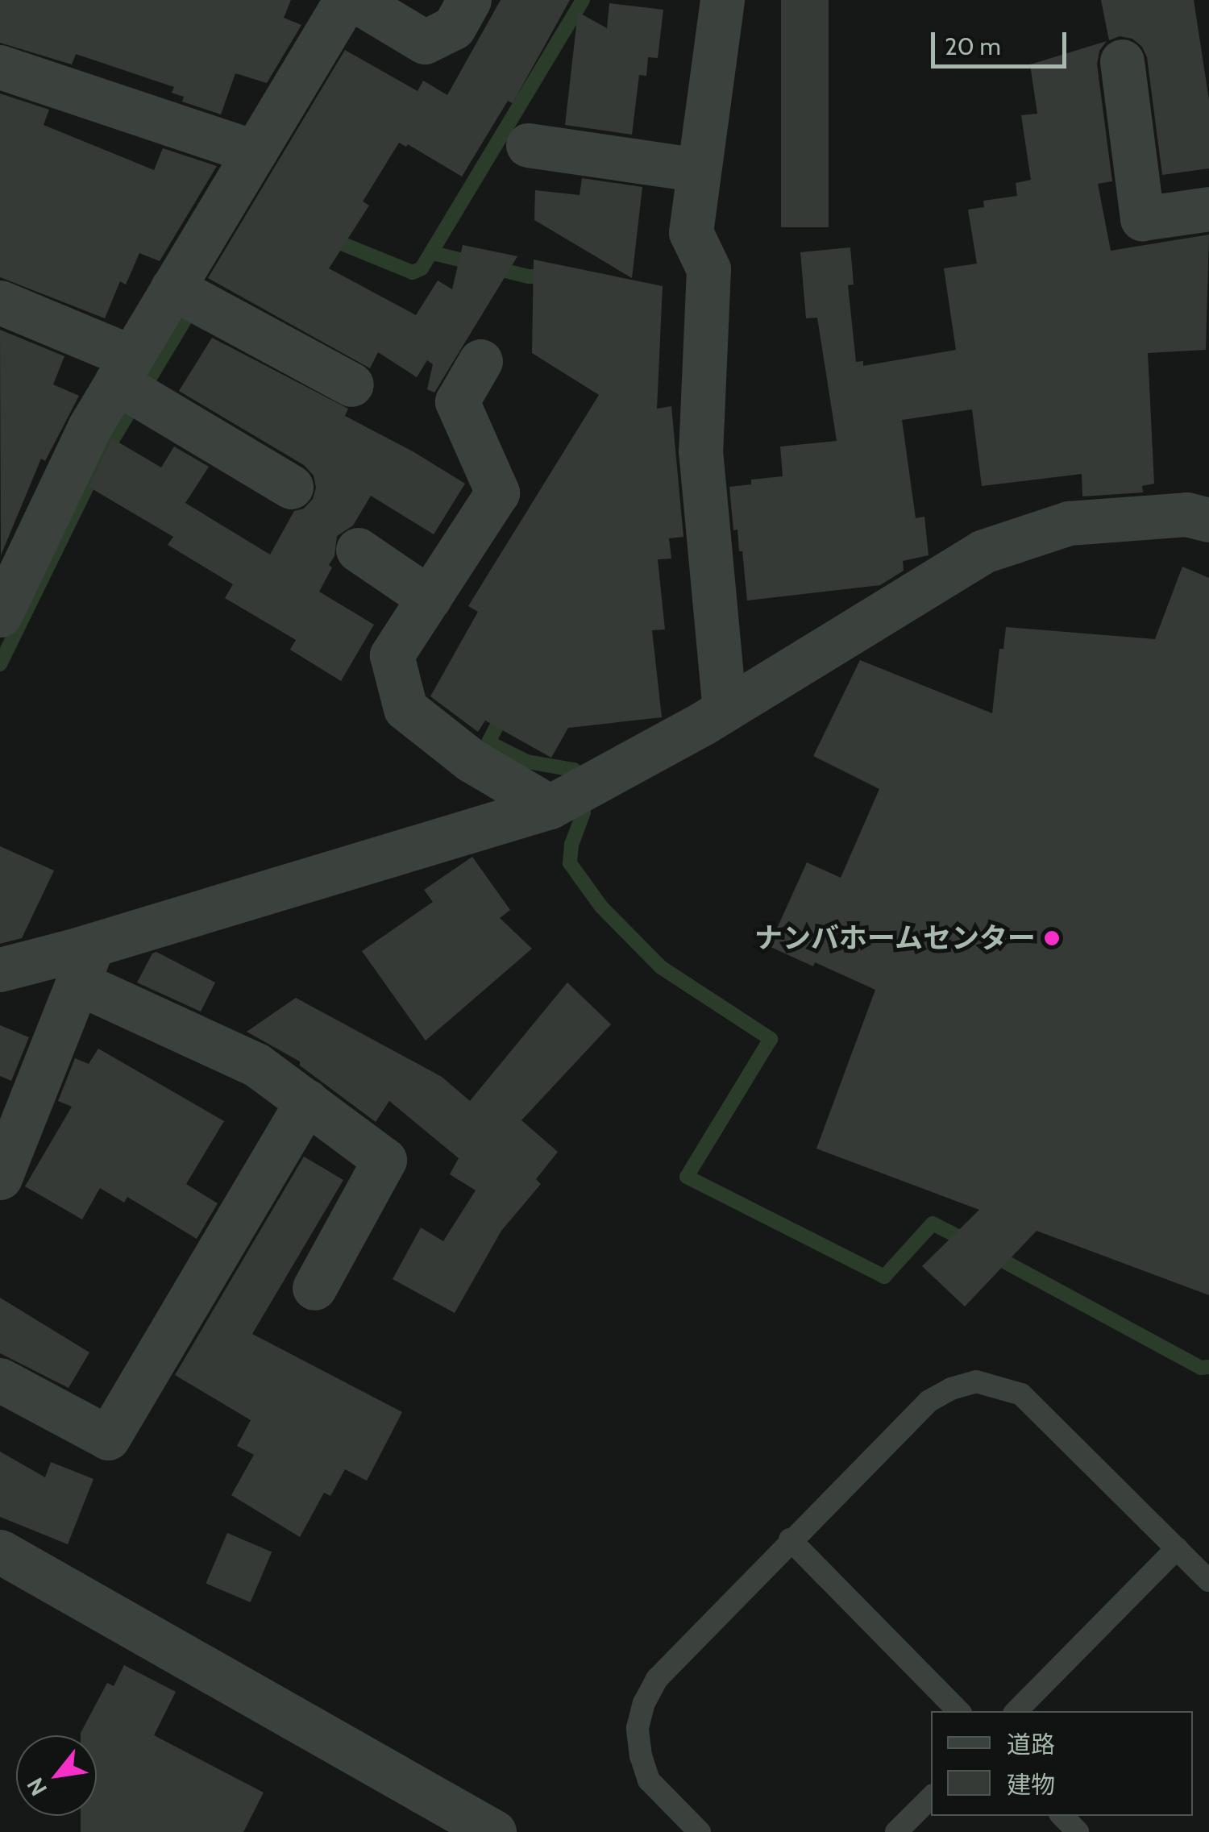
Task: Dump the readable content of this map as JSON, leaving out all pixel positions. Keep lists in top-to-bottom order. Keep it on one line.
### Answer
{"places":["ナンバホームセンター"],"legend":["道路","建物"],"scale_bar":"20 m","north":"bottom left"}
